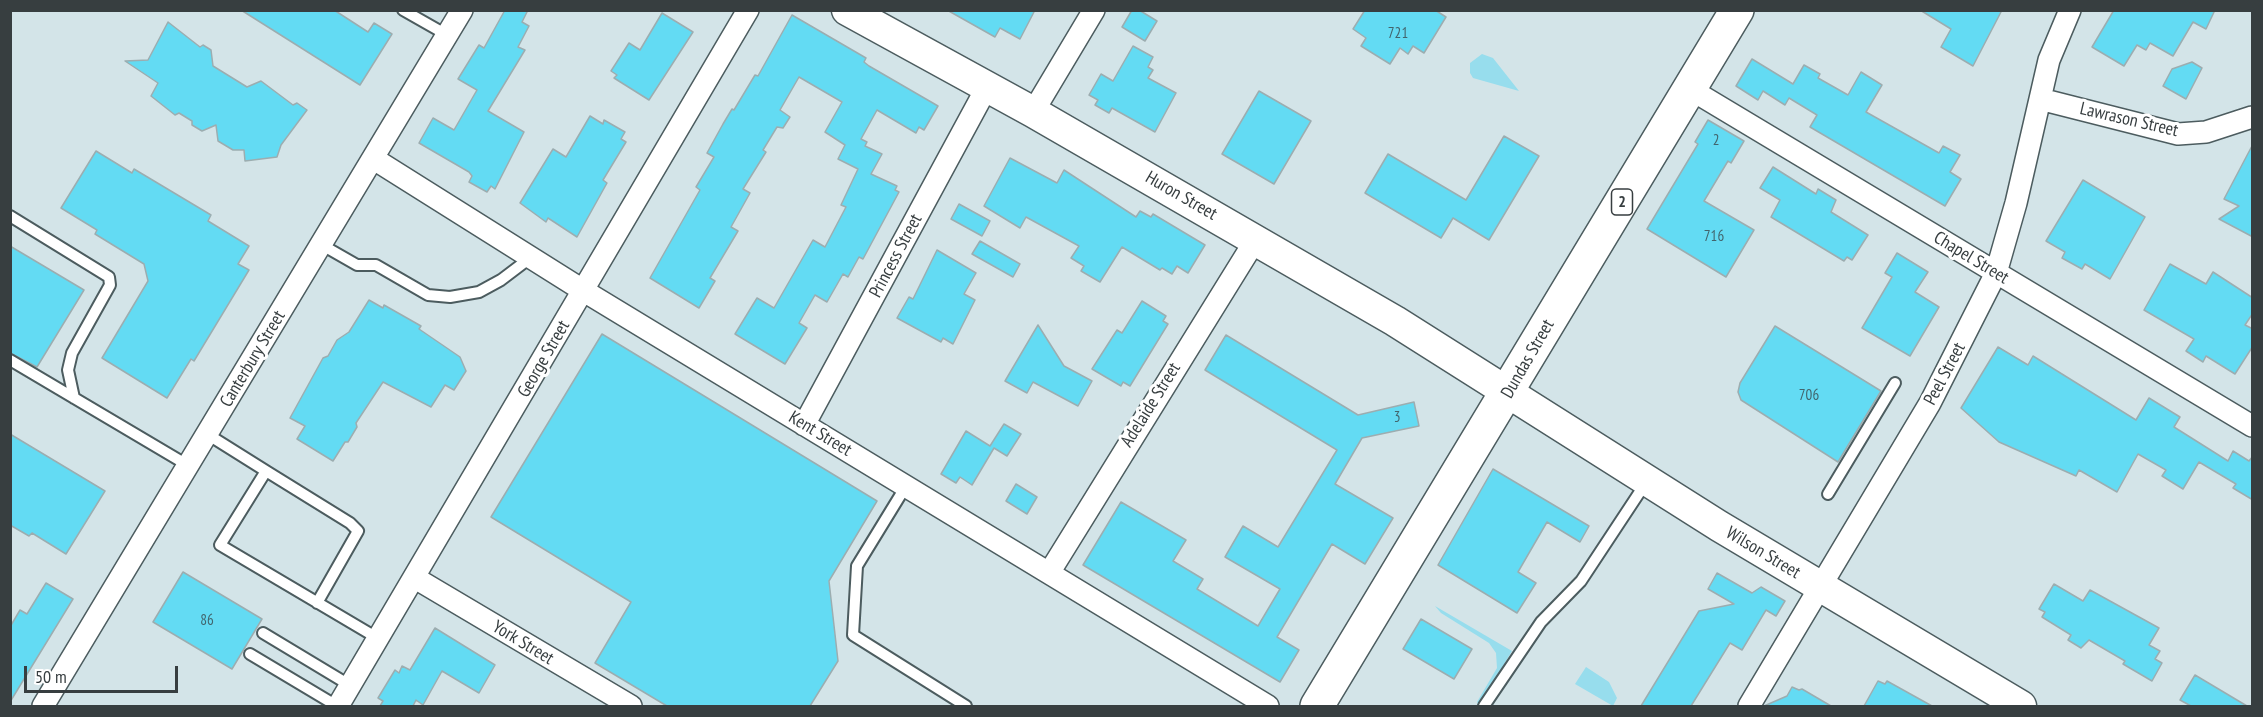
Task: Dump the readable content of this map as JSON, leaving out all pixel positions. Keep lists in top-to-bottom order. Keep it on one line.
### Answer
{"streets":{"main road":["Huron Street","2","Dundas Street","Wilson Street"],"street":["Lawrason Street","Princess Street","Chapel Street","Canterbury Street","George Street","Peel Street","Adelaide Street","Kent Street","York Street"]},"crossings":[["Lawrason Street","Peel Street"],["Huron Street","Princess Street"],["Huron Street","Dundas Street"],["Huron Street","Adelaide Street"],["Huron Street","Wilson Street"],["Princess Street","Kent Street"],["Chapel Street","Dundas Street"],["Chapel Street","Peel Street"],["Canterbury Street","Kent Street"],["George Street","Kent Street"],["George Street","York Street"],["Dundas Street","Wilson Street"],["Peel Street","Wilson Street"],["Adelaide Street","Kent Street"]],"house_numbers":["721","2","716","706","3","86"],"scale_bar":"50 m"}
